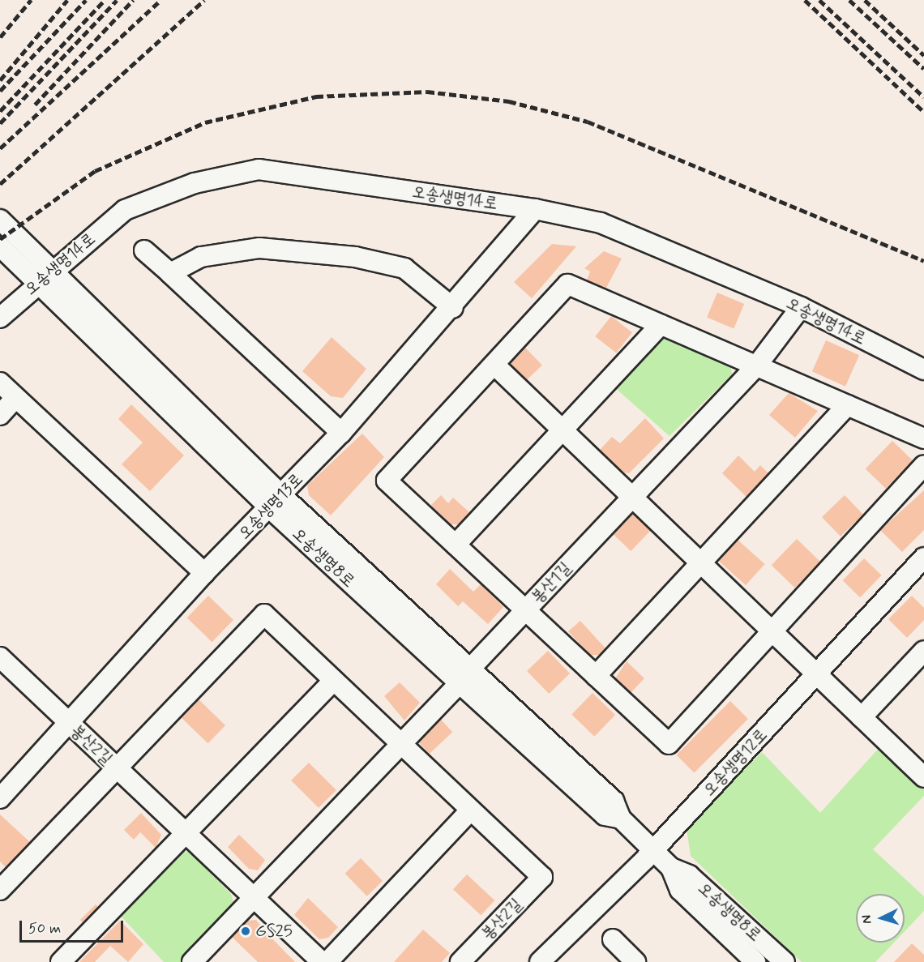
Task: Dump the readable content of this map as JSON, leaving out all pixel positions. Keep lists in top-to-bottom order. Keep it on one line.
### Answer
{"streets":{"street":["오송생명14로","오송생명13로","오송생명8로","봉산1길","봉산2길","오송생명12로"]},"crossings":[["오송생명14로","오송생명13로"],["오송생명14로","오송생명8로"],["오송생명14로","봉산1길"],["오송생명13로","오송생명8로"],["오송생명13로","봉산2길"],["오송생명8로","봉산1길"],["오송생명8로","오송생명12로"]],"places":["GS25"],"scale_bar":"50 m","north":"left"}
